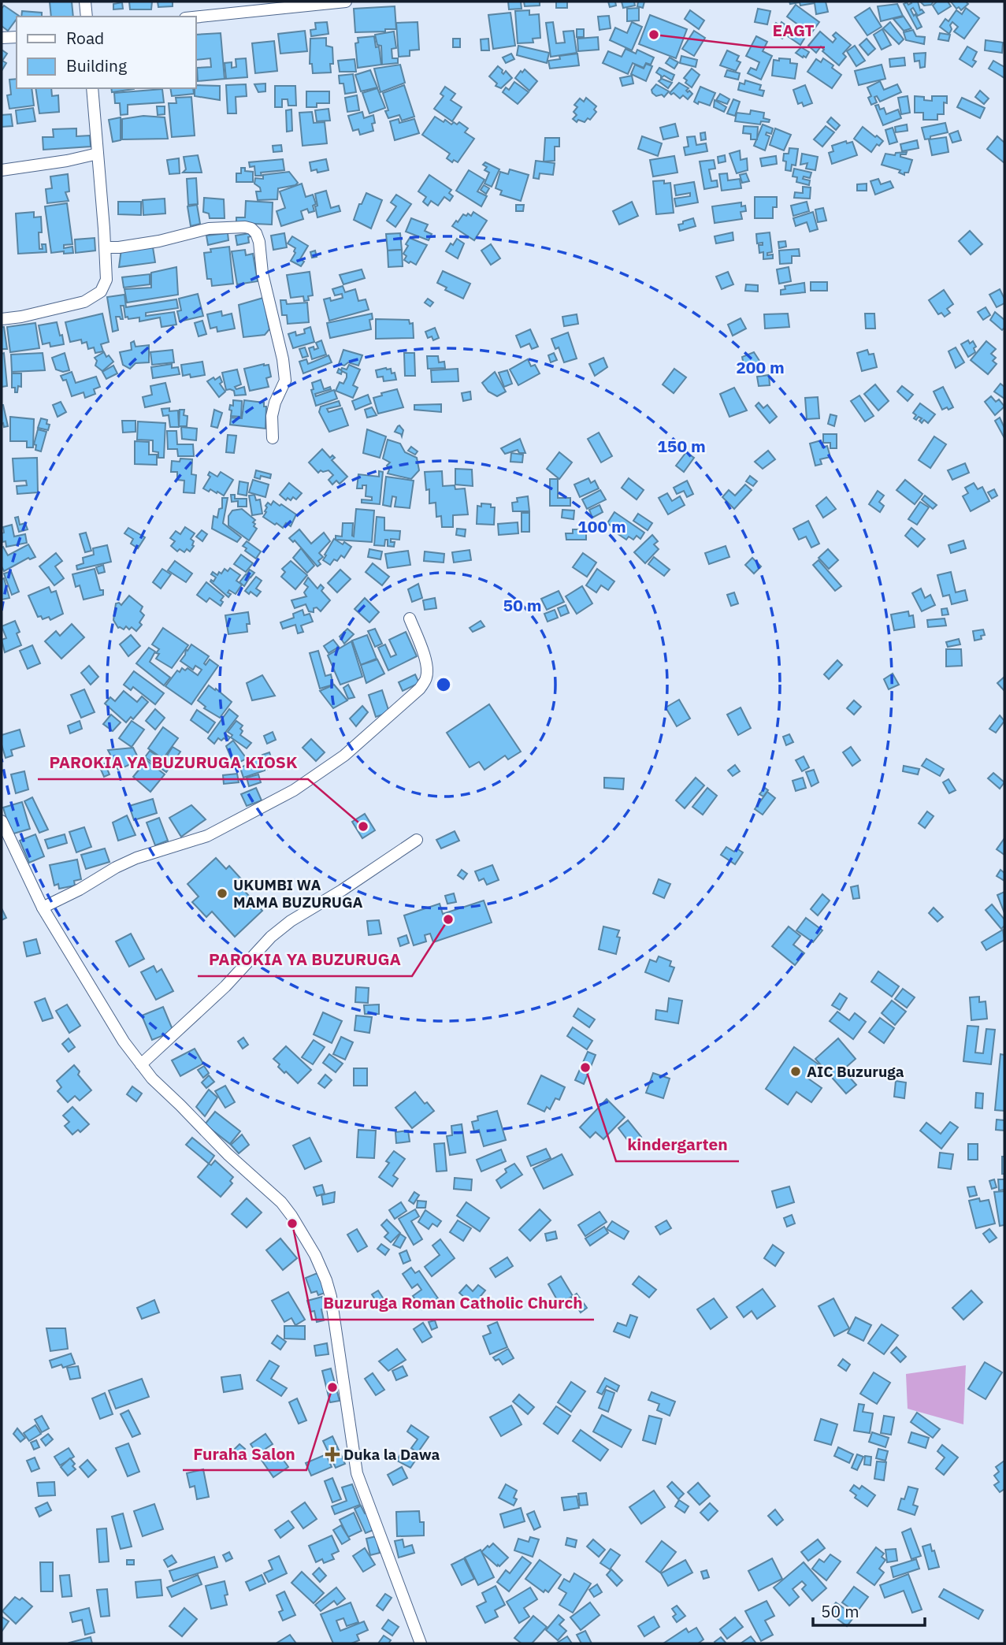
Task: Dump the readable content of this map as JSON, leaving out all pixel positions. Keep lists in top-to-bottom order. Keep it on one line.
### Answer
{"places":{"other":["EAGT","PAROKIA YA BUZURUGA KIOSK","UKUMBI WA MAMA BUZURUGA","PAROKIA YA BUZURUGA","kindergarten","AIC Buzuruga","Buzuruga Roman Catholic Church","Furaha Salon"],"health":["Duka la Dawa"]},"legend":["Road","Building"],"scale_bar":"50 m","rings":["200 m","150 m","100 m","50 m"]}
